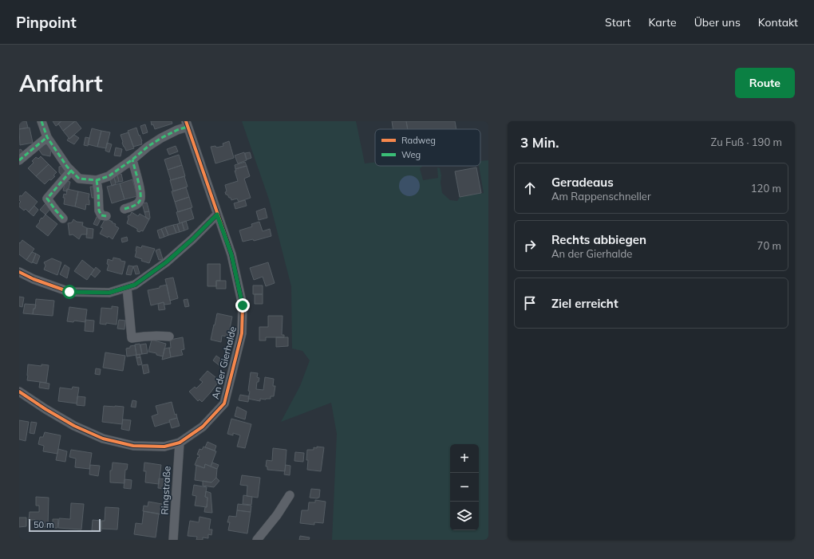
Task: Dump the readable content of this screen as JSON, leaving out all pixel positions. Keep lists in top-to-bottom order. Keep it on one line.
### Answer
{"streets":{"street":["An der Gierhalde","Ringstraße"]},"crossings":[["An der Gierhalde","Ringstraße"]],"legend":["Radweg","Weg"],"scale_bar":"50 m","page":{"header":"Pinpoint","nav":["Start","Karte","Über uns","Kontakt"],"buttons":"Route","title":"Anfahrt","heading":["3 Min.","Zu Fuß · 190 m"],"list":[["Geradeaus","Am Rappenschneller","120 m"],["Rechts abbiegen","An der Gierhalde","70 m"],"Ziel erreicht"],"map_buttons":["+","−"],"scale":"50 m"}}
